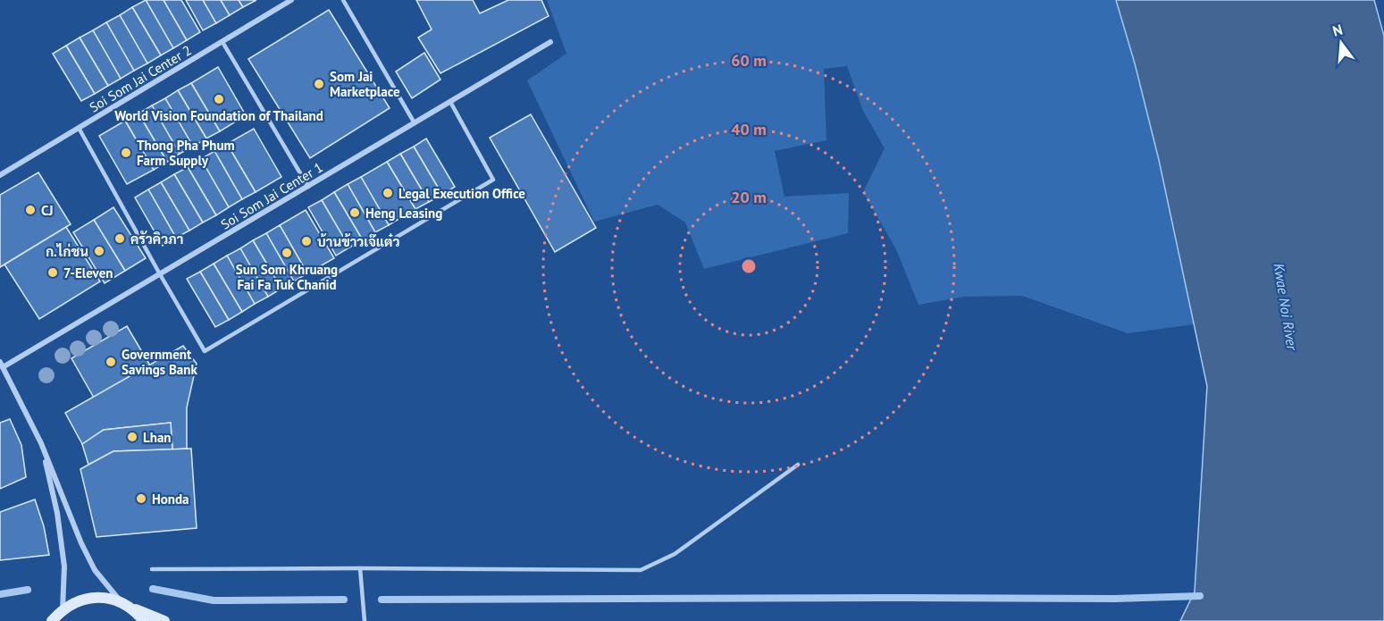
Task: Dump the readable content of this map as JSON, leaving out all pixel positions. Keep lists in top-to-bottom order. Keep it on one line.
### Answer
{"streets":{"street":["Soi Som Jai Center 2","Soi Som Jai Center 1"]},"water":["Kwae Noi River"],"places":["Som Jai Marketplace","World Vision Foundation of Thailand","Thong Pha Phum Farm Supply","Legal Execution Office","CJ","Heng Leasing","ครัวคิวภา","บ้านข้าวเจ๊แต๋ว","ก.ไก่ชน","Sun Som Khruang Fai Fa Tuk Chanid","7-Eleven","Government Savings Bank","Lhan","Honda"],"north":"top","rings":["60 m","40 m","20 m"]}
